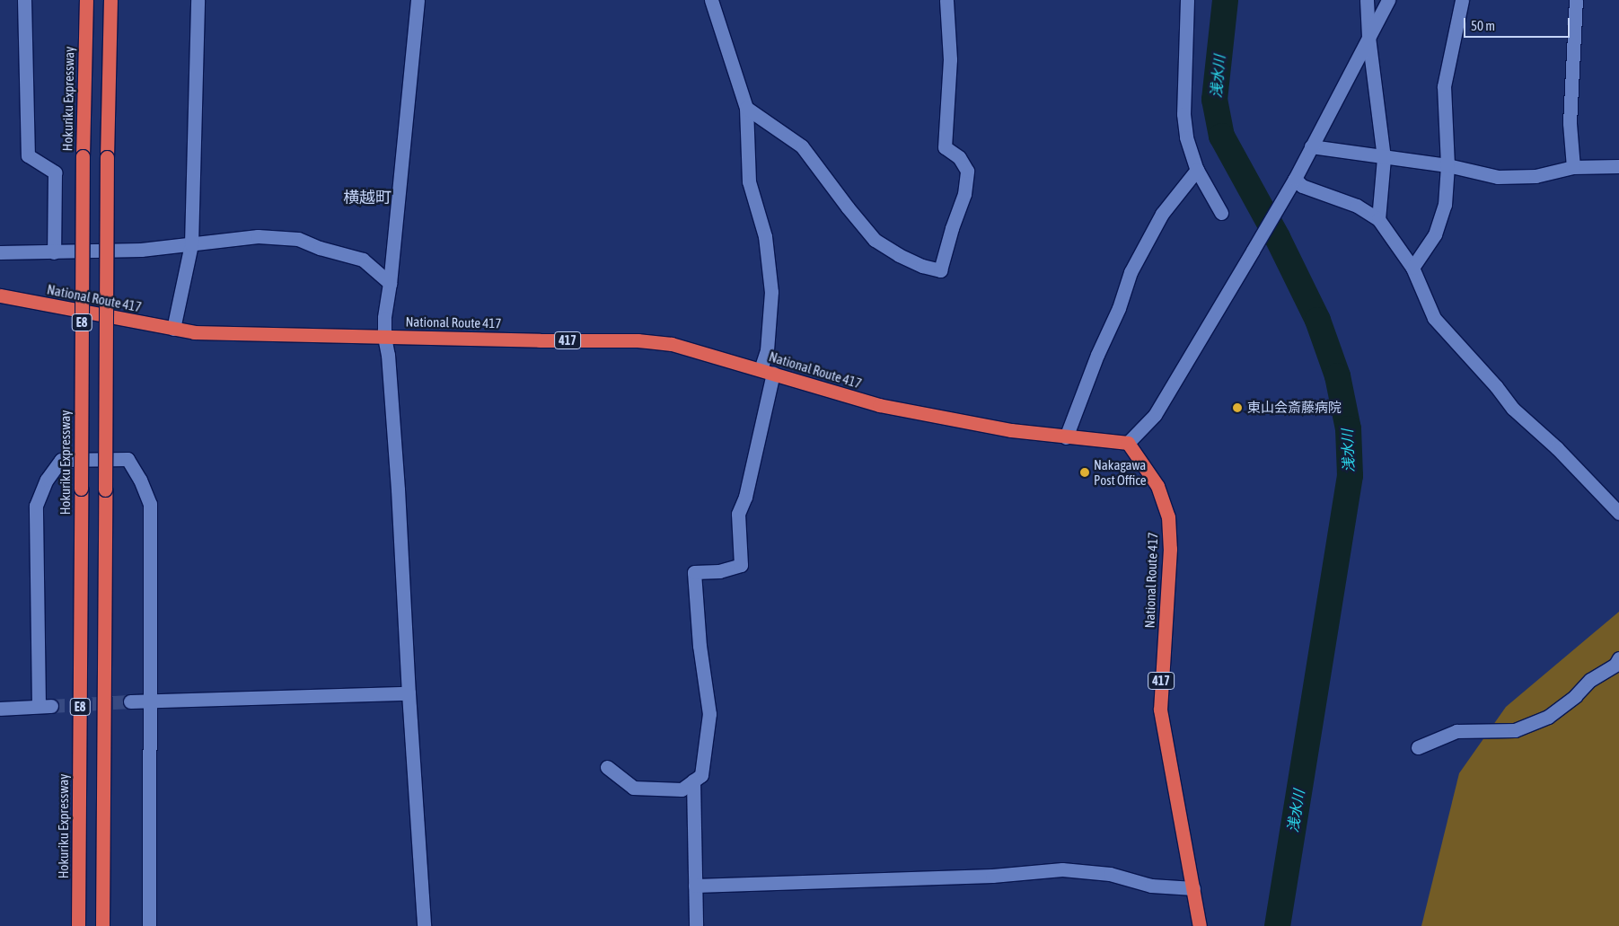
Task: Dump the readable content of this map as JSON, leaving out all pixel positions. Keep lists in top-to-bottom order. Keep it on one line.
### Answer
{"streets":{"highway":["Hokuriku Expressway","National Route 417","E8","417"]},"districts":["横越町"],"water":["浅水川"],"places":["東山会斎藤病院","Nakagawa Post Office"],"scale_bar":"50 m"}
